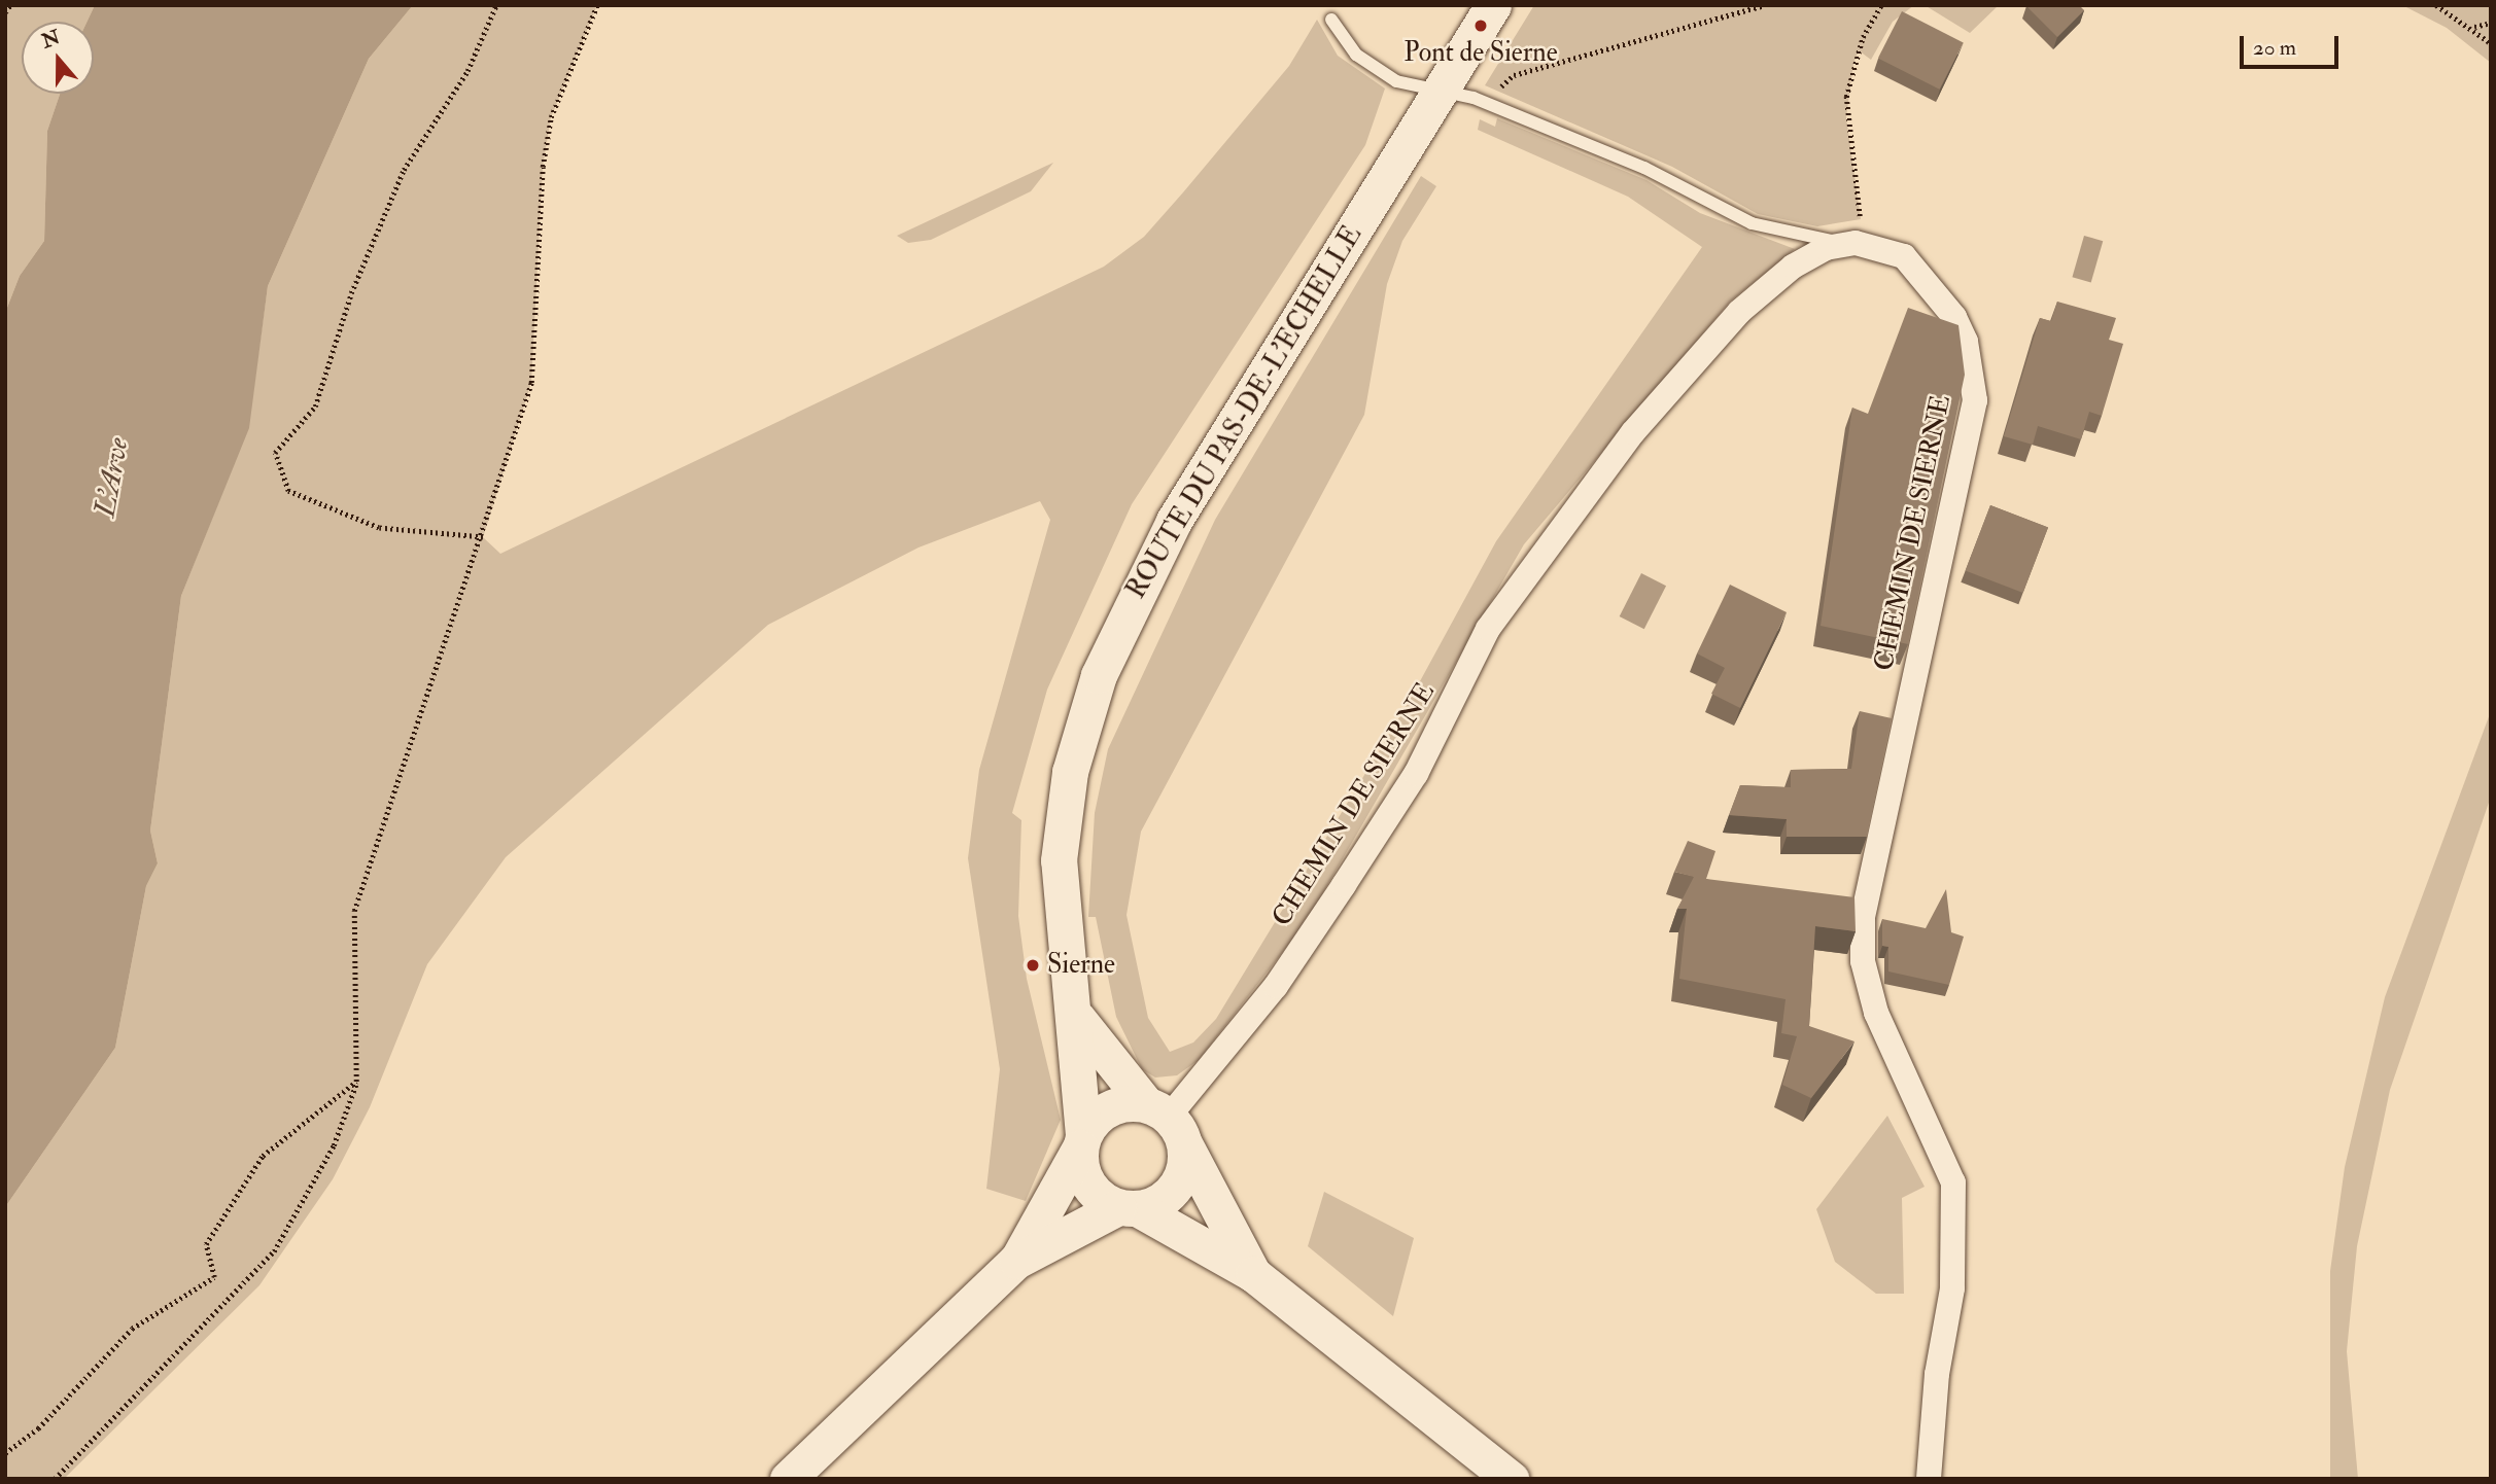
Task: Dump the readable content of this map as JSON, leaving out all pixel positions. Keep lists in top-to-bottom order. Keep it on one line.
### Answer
{"streets":{"main road":["ROUTE DU PAS-DE-L'ECHELLE"],"street":["CHEMIN DE SIERNE"]},"crossings":[["ROUTE DU PAS-DE-L'ECHELLE","CHEMIN DE SIERNE"]],"water":["L'Arve"],"places":["Pont de Sierne","Sierne"],"scale_bar":"20 m","north":"top"}
